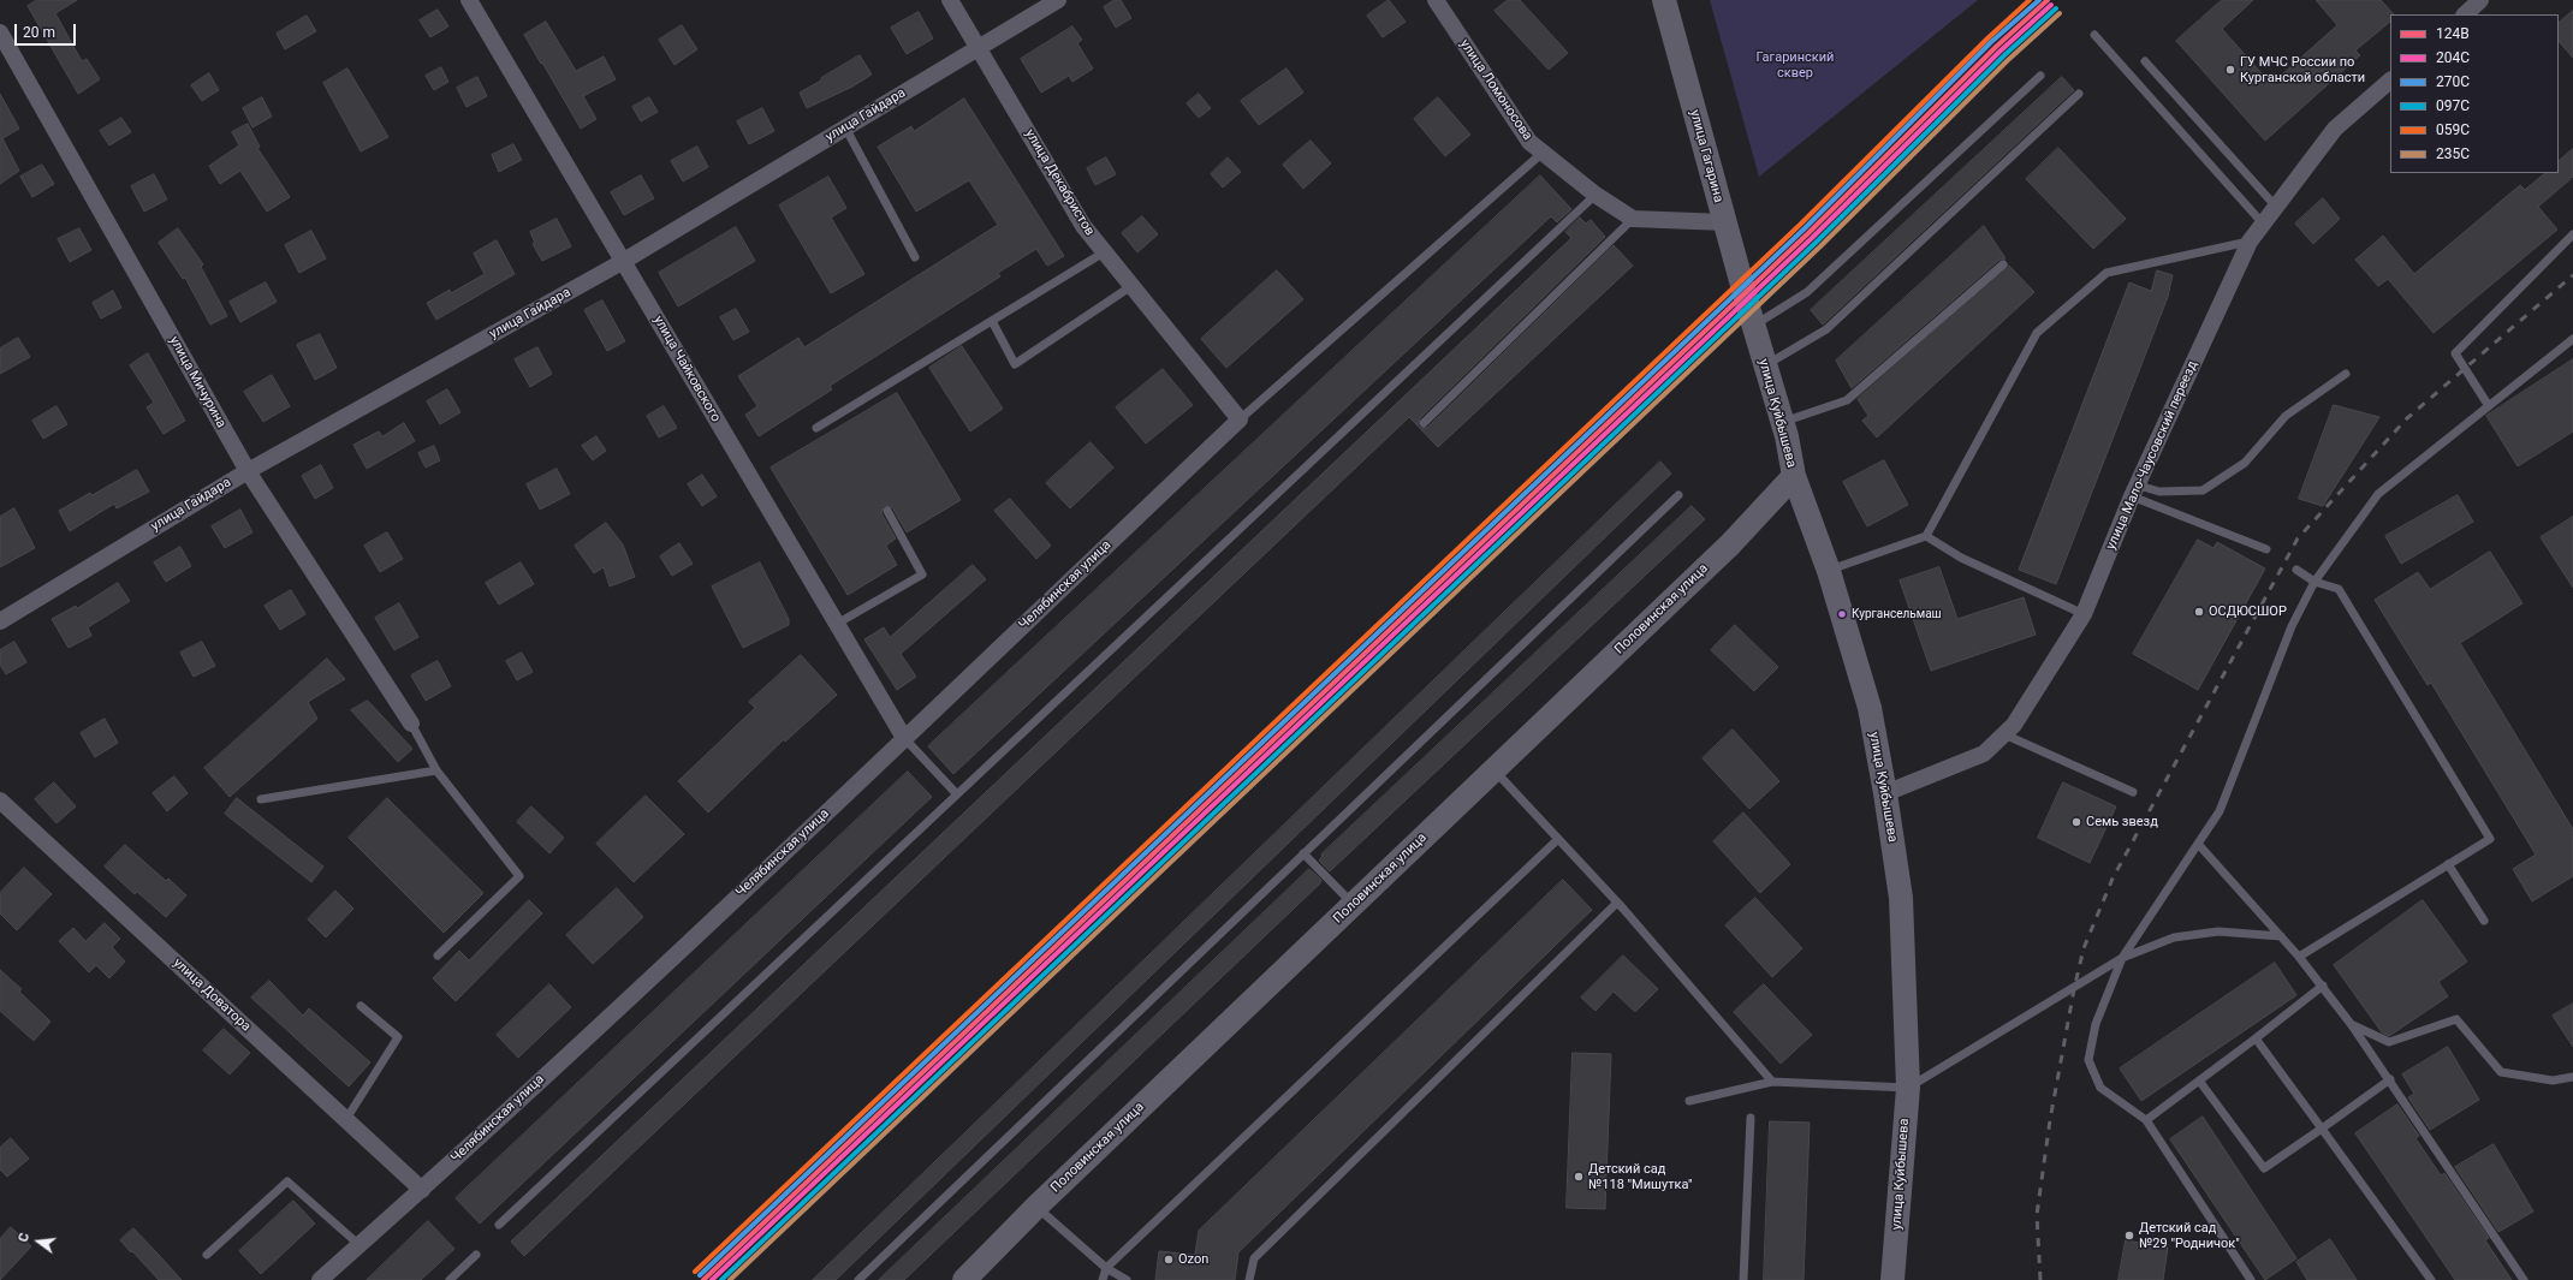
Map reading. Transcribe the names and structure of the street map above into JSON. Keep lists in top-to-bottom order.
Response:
{
  "streets": {
    "main road": ["улица Гагарина", "улица Куйбышева", "Половинская улица"],
    "street": [
      "улица Ломоносова",
      "улица Гайдара",
      "улица Декабристов",
      "улица Чайковского",
      "улица Мичурина",
      "улица Мало-Чаусовский переезд",
      "Челябинская улица",
      "улица Доватора"
    ]
  },
  "crossings": [
    ["улица Гайдара", "улица Декабристов"],
    ["улица Гайдара", "улица Чайковского"],
    ["улица Гайдара", "улица Мичурина"],
    ["улица Гагарина", "улица Куйбышева"],
    ["улица Декабристов", "Челябинская улица"],
    ["улица Чайковского", "Челябинская улица"],
    ["улица Куйбышева", "улица Мало-Чаусовский переезд"],
    ["улица Куйбышева", "Половинская улица"],
    ["Челябинская улица", "улица Доватора"]
  ],
  "parks": ["Гагаринский сквер"],
  "places": [
    "ГУ МЧС России по Курганской области",
    "ОСДЮСШОР",
    "Кургансельмаш",
    "Семь звезд",
    "Детский сад №118 \"Мишутка\"",
    "Детский сад №29 \"Родничок\"",
    "Ozon"
  ],
  "lines": [
    "transit line 124В",
    "transit line 270С",
    "transit line 059С",
    "transit line 204С",
    "transit line 097С",
    "transit line 235С"
  ],
  "legend": [
    "124В",
    "204С",
    "270С",
    "097С",
    "059С",
    "235С"
  ],
  "scale_bar": "20 m",
  "north": "left"
}
